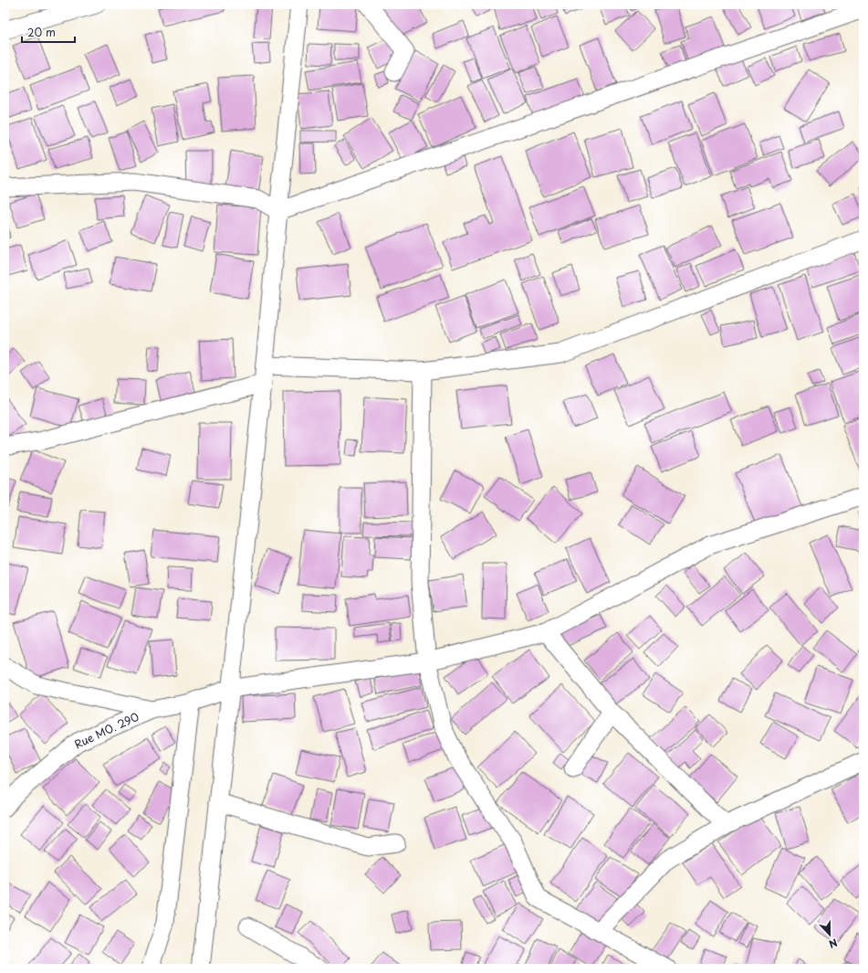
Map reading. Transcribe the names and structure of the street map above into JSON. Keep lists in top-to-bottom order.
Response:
{
  "streets": {
    "street": ["Rue MO. 290"]
  },
  "scale_bar": "20 m",
  "north": "bottom"
}
